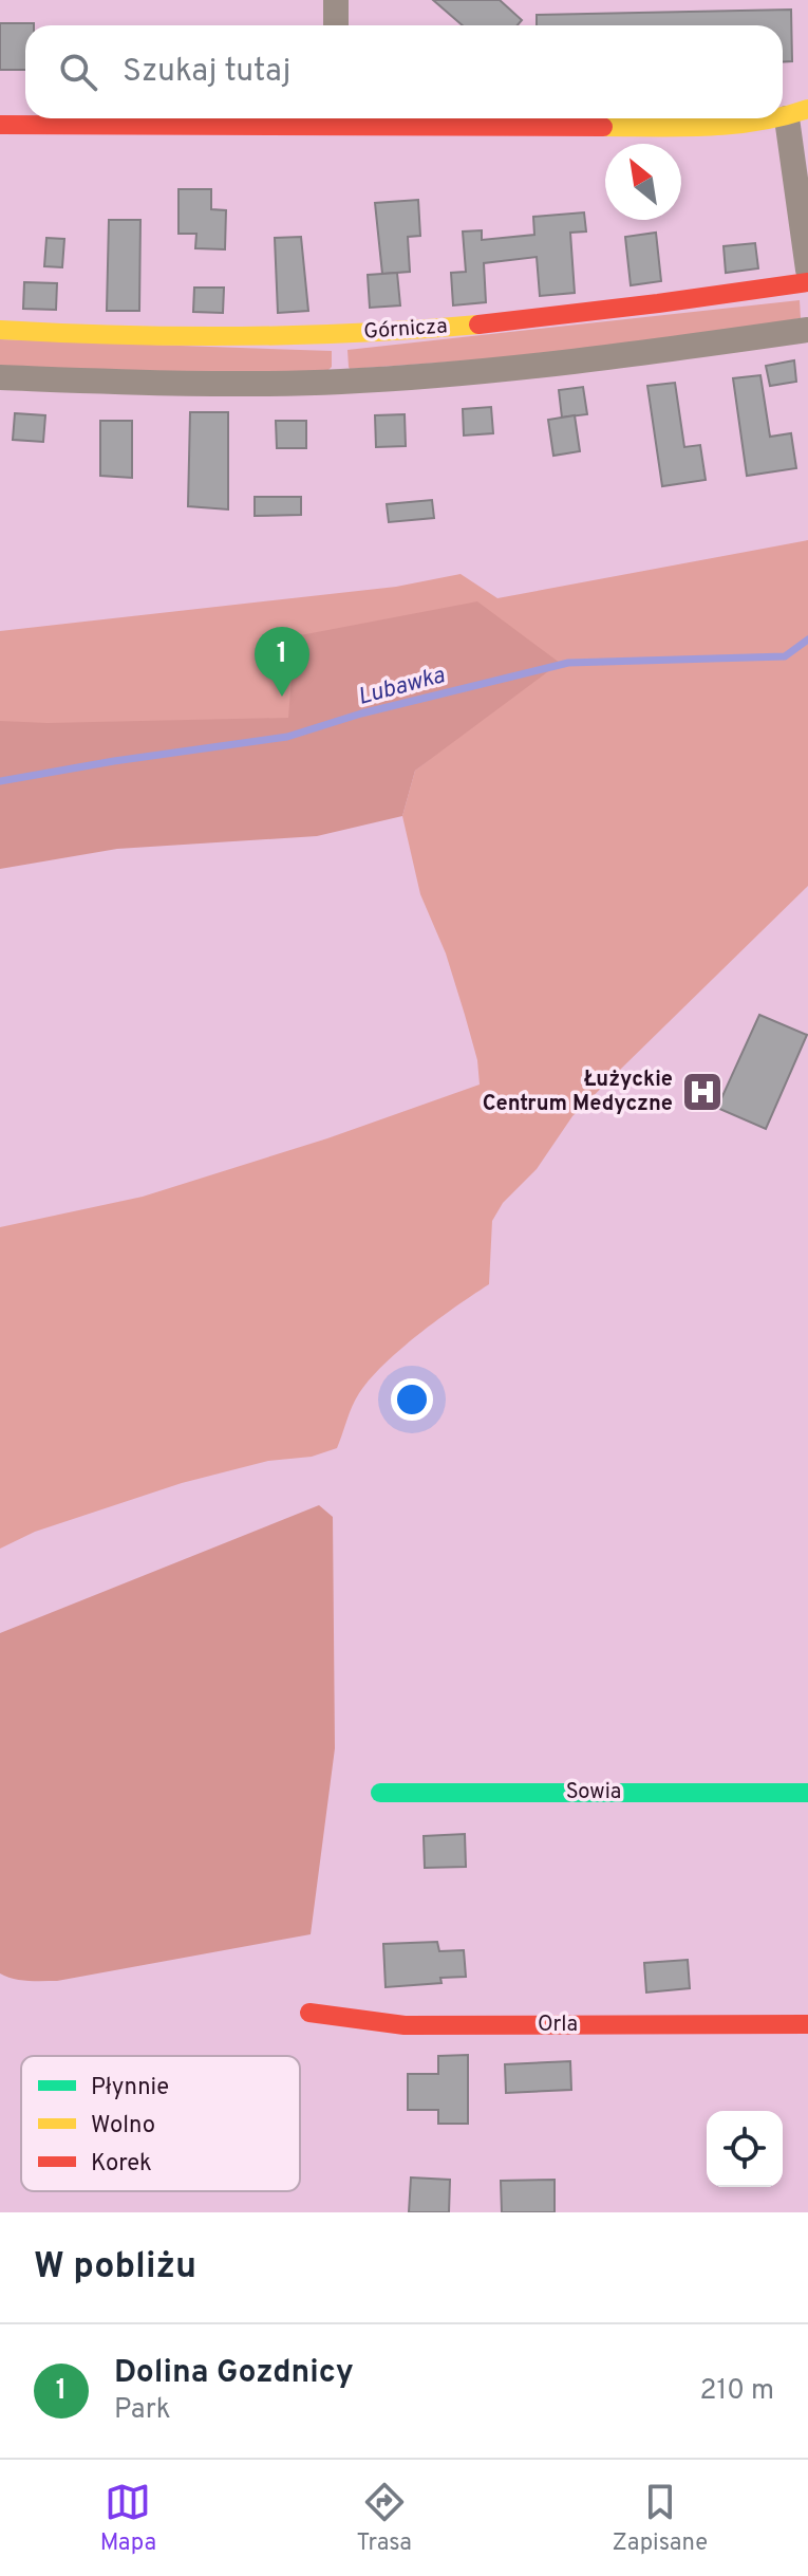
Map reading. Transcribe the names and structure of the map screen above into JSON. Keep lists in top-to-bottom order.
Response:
{
  "streets": {
    "street": ["Górnicza", "Sowia", "Orla"]
  },
  "water": ["Lubawka"],
  "places": {
    "hospital": ["Łużyckie Centrum Medyczne"]
  },
  "legend": ["Płynnie", "Wolno", "Korek"],
  "north": "top left",
  "page": {
    "search": "Szukaj tutaj",
    "pins": "1",
    "heading": "W pobliżu",
    "list": [
      {
        "mark": "1",
        "name": "Dolina Gozdnicy",
        "note": "Park",
        "value": "210 m"
      }
    ],
    "nav": ["Mapa", "Trasa", "Zapisane"]
  }
}
